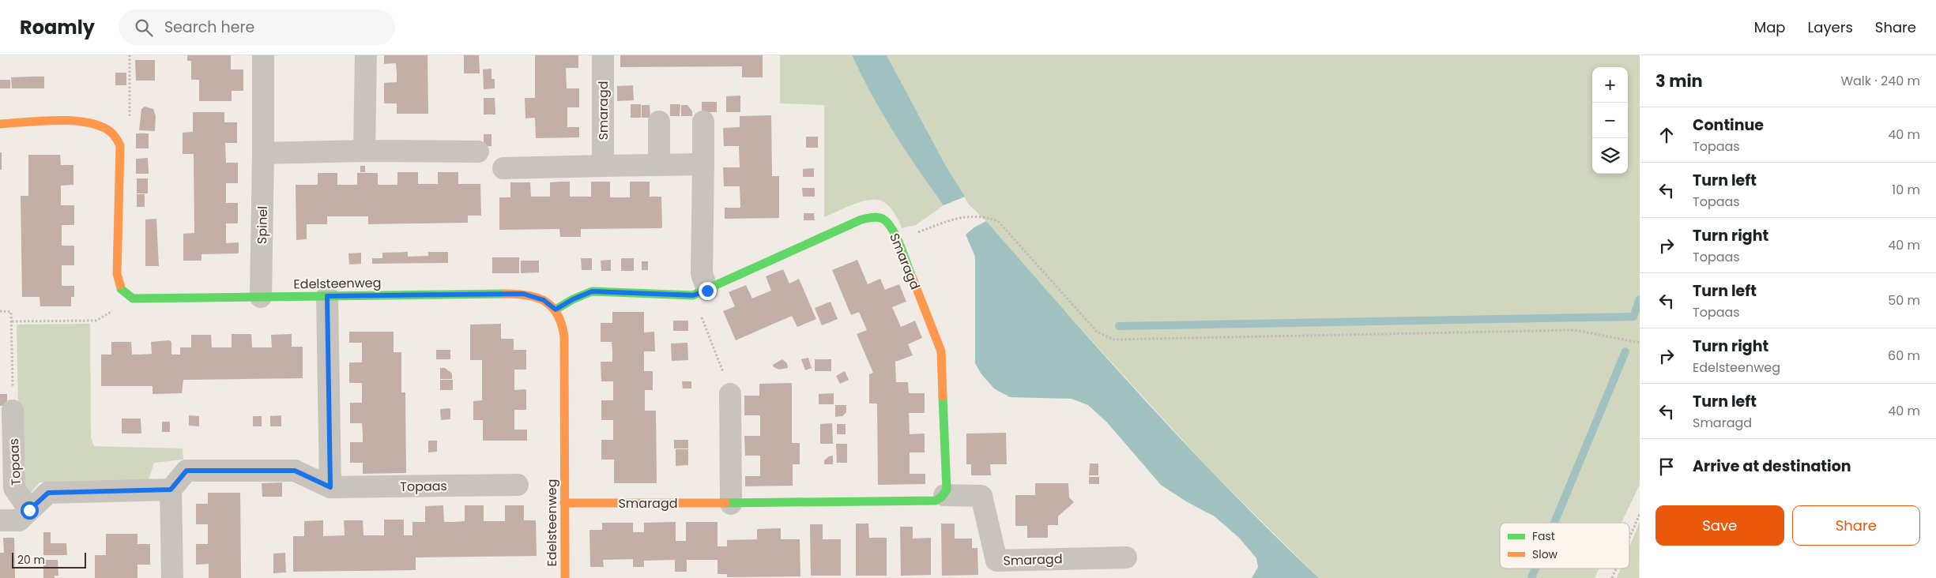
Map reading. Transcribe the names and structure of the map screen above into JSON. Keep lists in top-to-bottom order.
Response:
{
  "streets": {
    "street": [
      "Smaragd",
      "Spinel",
      "Edelsteenweg",
      "Topaas"
    ]
  },
  "crossings": [
    ["Smaragd", "Edelsteenweg"],
    ["Spinel", "Edelsteenweg"]
  ],
  "legend": ["Fast", "Slow"],
  "scale_bar": "20 m",
  "page": {
    "header": "Roamly",
    "search": "Search here",
    "nav": ["Map", "Layers", "Share"],
    "heading": ["3 min", "Walk · 240 m"],
    "map_buttons": ["+", "−"],
    "list": [
      ["Continue", "Topaas", "40 m"],
      ["Turn left", "Topaas", "10 m"],
      ["Turn right", "Topaas", "40 m"],
      ["Turn left", "Topaas", "50 m"],
      ["Turn right", "Edelsteenweg", "60 m"],
      ["Turn left", "Smaragd", "40 m"],
      "Arrive at destination"
    ],
    "buttons": ["Save", "Share"],
    "scale": "20 m"
  }
}
